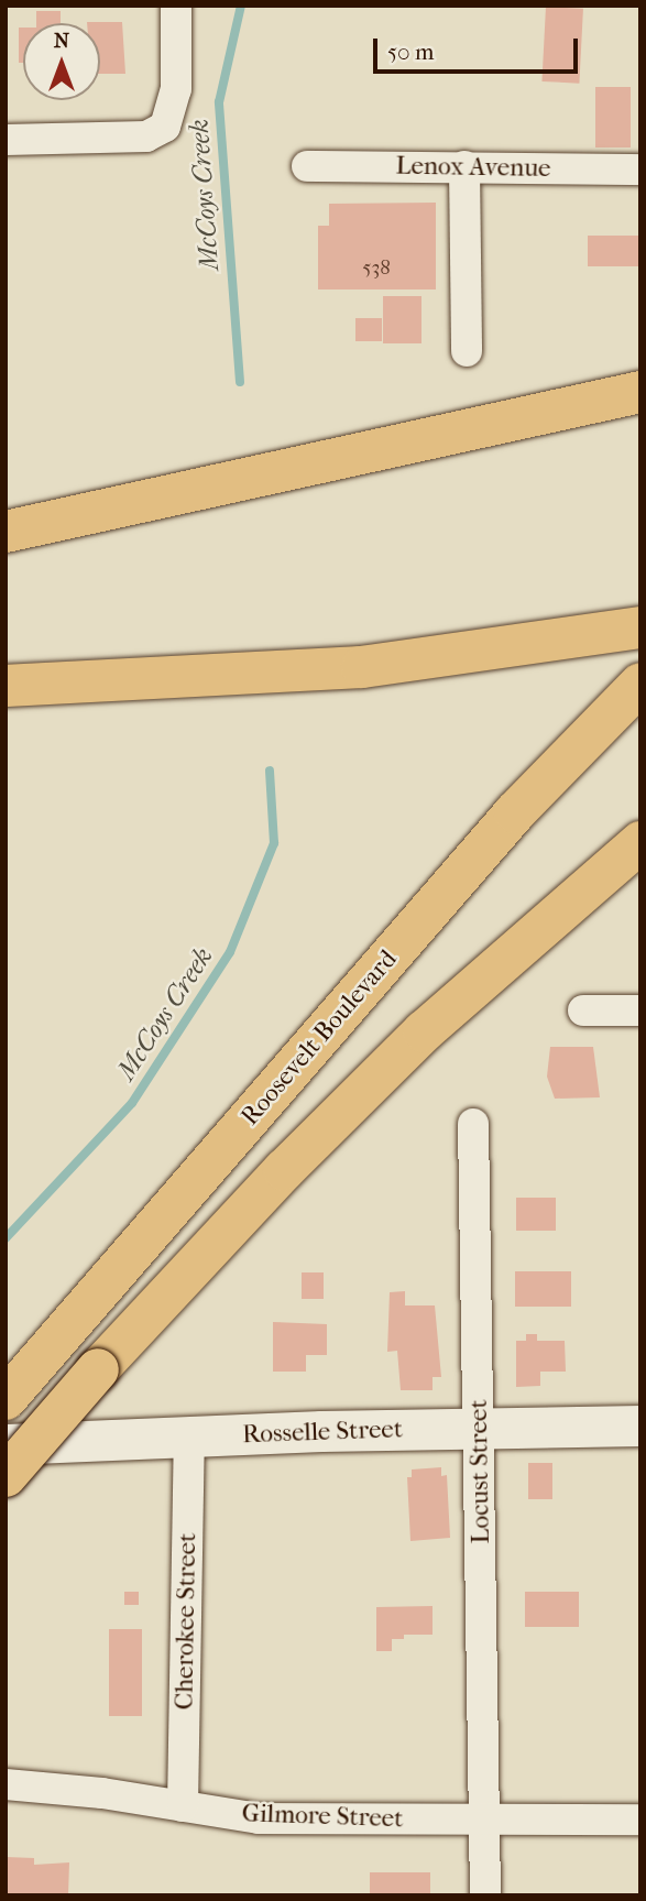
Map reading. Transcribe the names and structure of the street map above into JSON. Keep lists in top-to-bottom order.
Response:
{
  "streets": {
    "highway": ["Roosevelt Boulevard"],
    "street": [
      "Lenox Avenue",
      "Rosselle Street",
      "Locust Street",
      "Cherokee Street",
      "Gilmore Street"
    ]
  },
  "crossings": [
    ["Rosselle Street", "Locust Street"],
    ["Rosselle Street", "Cherokee Street"],
    ["Locust Street", "Gilmore Street"],
    ["Cherokee Street", "Gilmore Street"]
  ],
  "water": ["McCoys Creek"],
  "house_numbers": ["538"],
  "scale_bar": "50 m",
  "north": "top"
}
